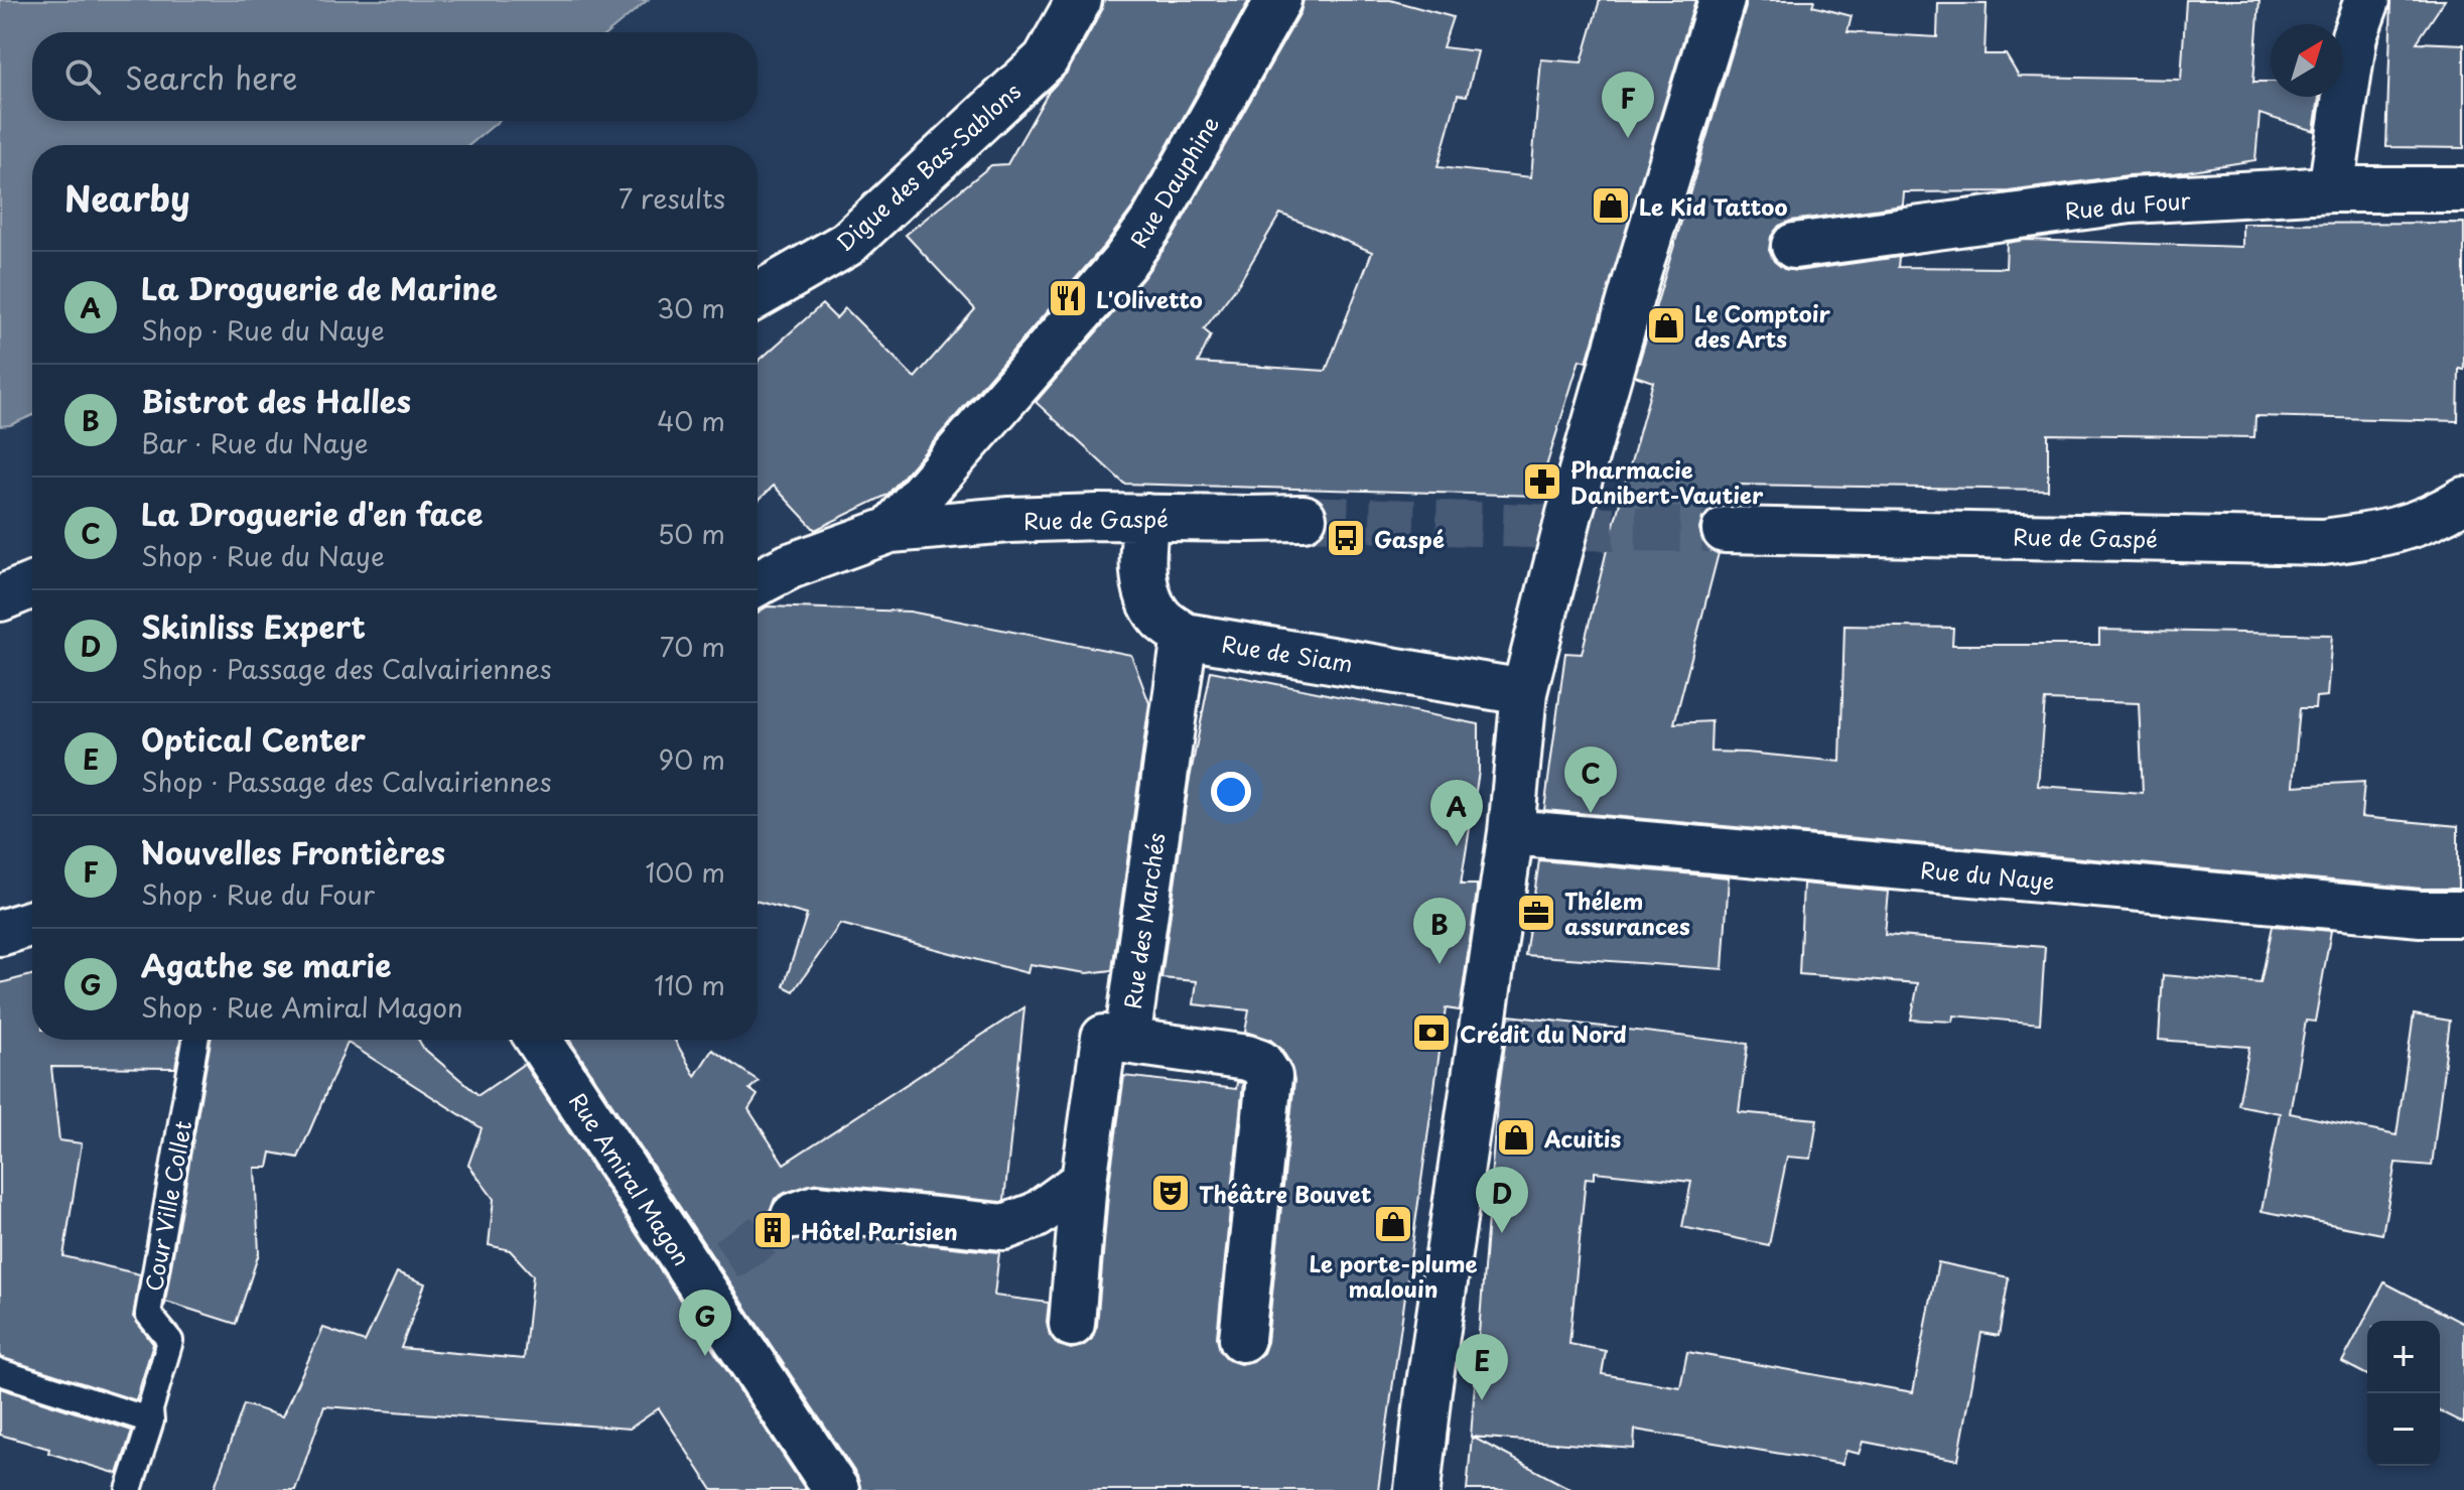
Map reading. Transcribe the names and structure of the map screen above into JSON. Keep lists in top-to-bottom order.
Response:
{
  "streets": {
    "street": [
      "Digue des Bas-Sablons",
      "Rue Dauphine",
      "Rue du Four",
      "Rue de Gaspé",
      "Rue de Siam",
      "Rue du Naye",
      "Rue des Marchés",
      "Rue Amiral Magon"
    ],
    "lane": ["Cour Ville Collet"]
  },
  "crossings": [
    ["Rue Dauphine", "Rue de Gaspé"],
    ["Rue de Siam", "Rue des Marchés"]
  ],
  "places": {
    "shop": [
      "Le Kid Tattoo",
      "Le Comptoir des Arts",
      "Acuitis",
      "Le porte-plume malouin"
    ],
    "restaurant": ["L'Olivetto"],
    "pharmacy": ["Pharmacie Danibert-Vautier"],
    "bus stop": ["Gaspé"],
    "office": ["Thélem assurances"],
    "bank": ["Crédit du Nord"],
    "theatre": ["Théâtre Bouvet"],
    "building": ["Hôtel Parisien"]
  },
  "north": "top right",
  "page": {
    "search": "Search here",
    "pins": [
      "F",
      "C",
      "A",
      "B",
      "D",
      "G",
      "E"
    ],
    "heading": ["Nearby", "7 results"],
    "list": [
      {
        "mark": "A",
        "name": "La Droguerie de Marine",
        "note": "Shop · Rue du Naye",
        "value": "30 m"
      },
      {
        "mark": "B",
        "name": "Bistrot des Halles",
        "note": "Bar · Rue du Naye",
        "value": "40 m"
      },
      {
        "mark": "C",
        "name": "La Droguerie d'en face",
        "note": "Shop · Rue du Naye",
        "value": "50 m"
      },
      {
        "mark": "D",
        "name": "Skinliss Expert",
        "note": "Shop · Passage des Calvairiennes",
        "value": "70 m"
      },
      {
        "mark": "E",
        "name": "Optical Center",
        "note": "Shop · Passage des Calvairiennes",
        "value": "90 m"
      },
      {
        "mark": "F",
        "name": "Nouvelles Frontières",
        "note": "Shop · Rue du Four",
        "value": "100 m"
      },
      {
        "mark": "G",
        "name": "Agathe se marie",
        "note": "Shop · Rue Amiral Magon",
        "value": "110 m"
      }
    ],
    "map_buttons": ["+", "−"]
  }
}
